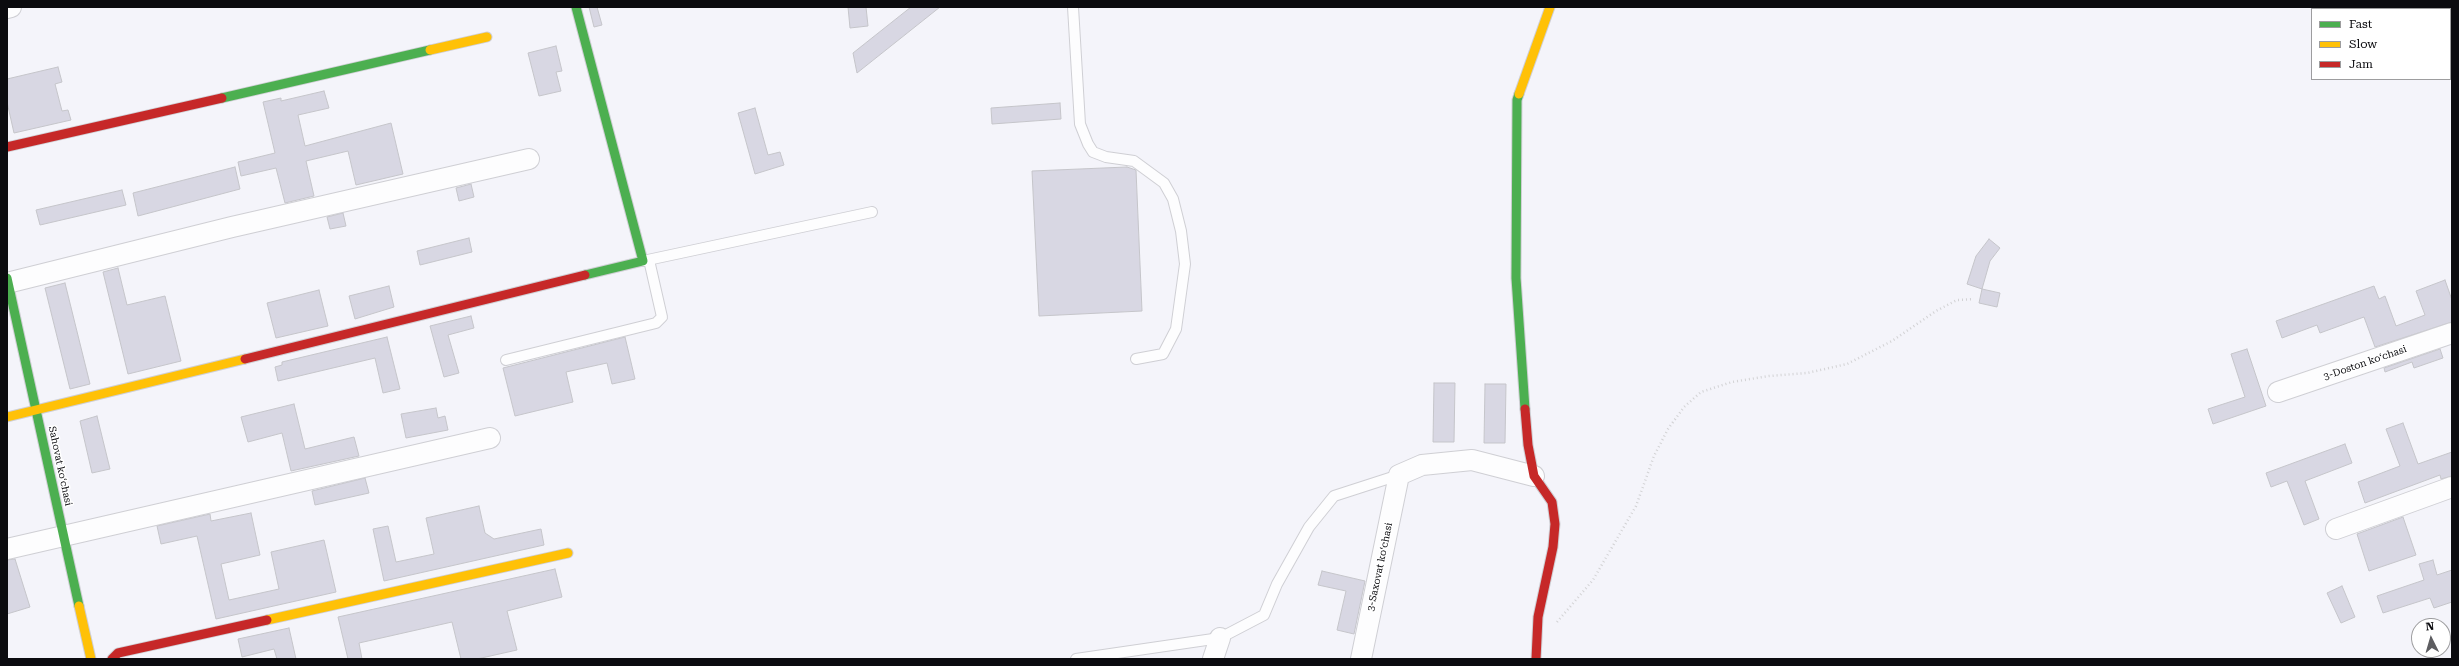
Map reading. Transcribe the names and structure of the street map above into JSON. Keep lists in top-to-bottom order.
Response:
{
  "streets": {
    "street": ["3-Doston koʻchasi", "Sahovat koʻchasi", "3-Saxovat koʻchasi"]
  },
  "legend": ["Fast", "Slow", "Jam"],
  "north": "top"
}
